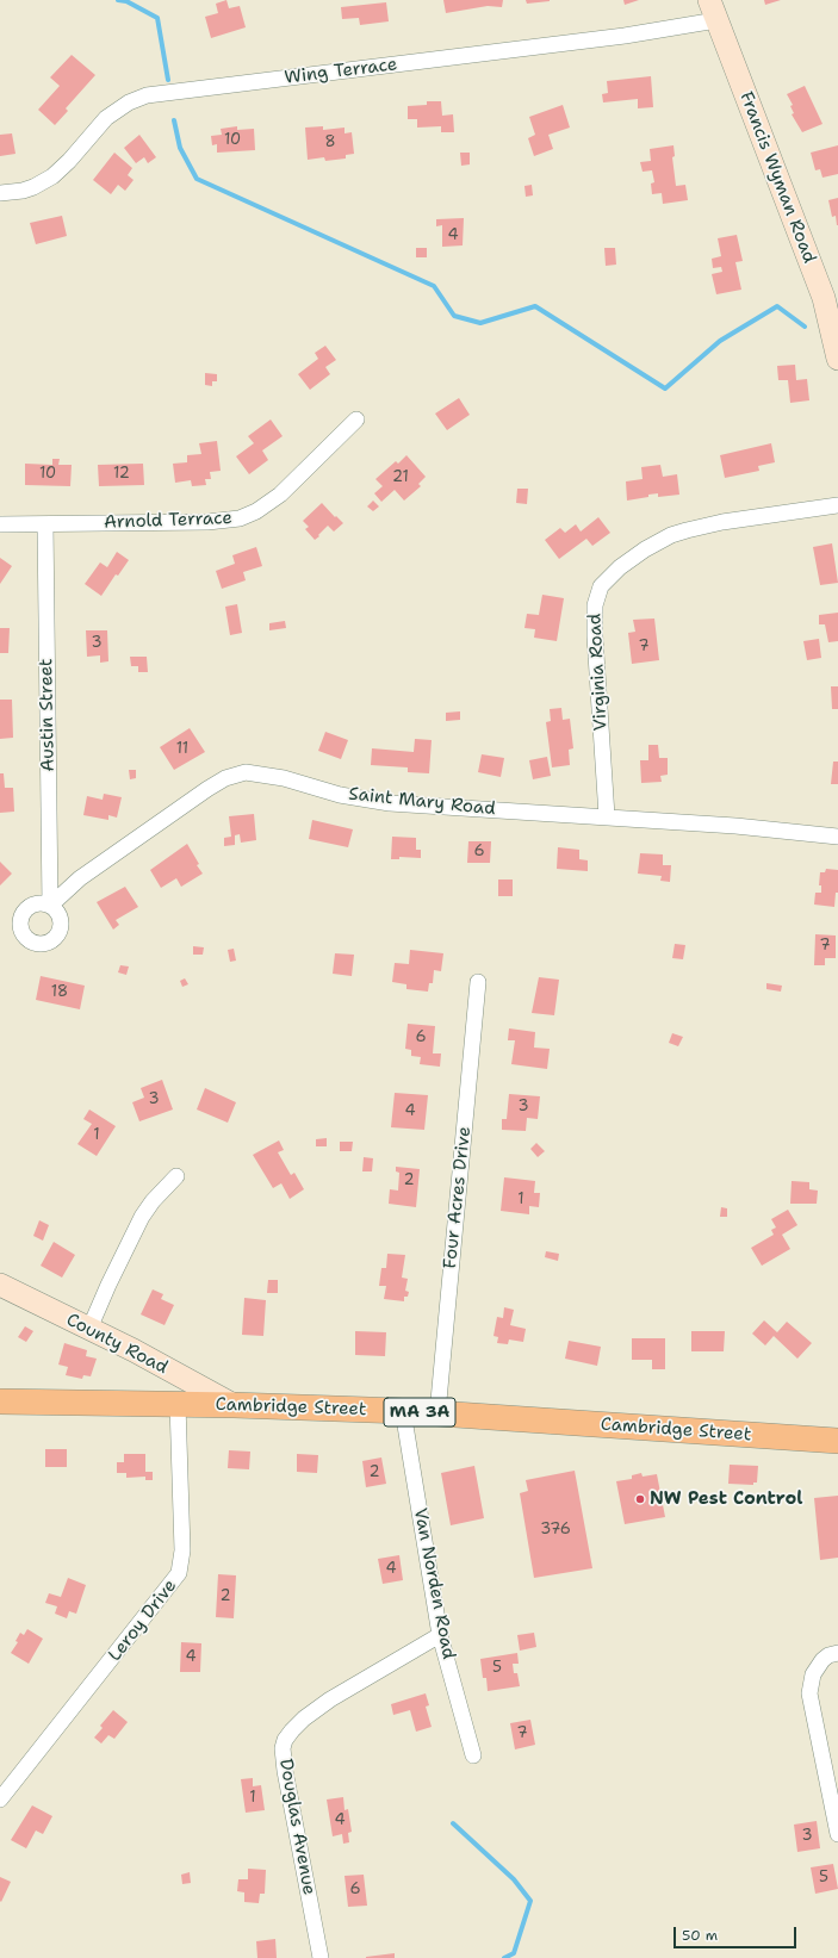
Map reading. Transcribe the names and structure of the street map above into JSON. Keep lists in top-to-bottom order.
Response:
{
  "streets": {
    "main road": [
      "Francis Wyman Road",
      "County Road",
      "Cambridge Street",
      "MA 3A"
    ],
    "street": [
      "Wing Terrace",
      "Arnold Terrace",
      "Virginia Road",
      "Austin Street",
      "Saint Mary Road",
      "Four Acres Drive",
      "Van Norden Road",
      "Leroy Drive",
      "Douglas Avenue"
    ]
  },
  "crossings": [
    ["Wing Terrace", "Francis Wyman Road"],
    ["Arnold Terrace", "Austin Street"],
    ["Virginia Road", "Saint Mary Road"],
    ["Austin Street", "Saint Mary Road"],
    ["Four Acres Drive", "Cambridge Street"],
    ["County Road", "Cambridge Street"],
    ["Cambridge Street", "Van Norden Road"],
    ["Cambridge Street", "Leroy Drive"],
    ["Van Norden Road", "Douglas Avenue"]
  ],
  "places": ["NW Pest Control"],
  "house_numbers": [
    "10",
    "8",
    "4",
    "10",
    "12",
    "21",
    "3",
    "7",
    "11",
    "6",
    "7",
    "18",
    "6",
    "3",
    "3",
    "4",
    "1",
    "2",
    "1",
    "2",
    "376",
    "4",
    "2",
    "4",
    "5",
    "7",
    "1",
    "4",
    "3",
    "5",
    "6"
  ],
  "scale_bar": "50 m"
}
